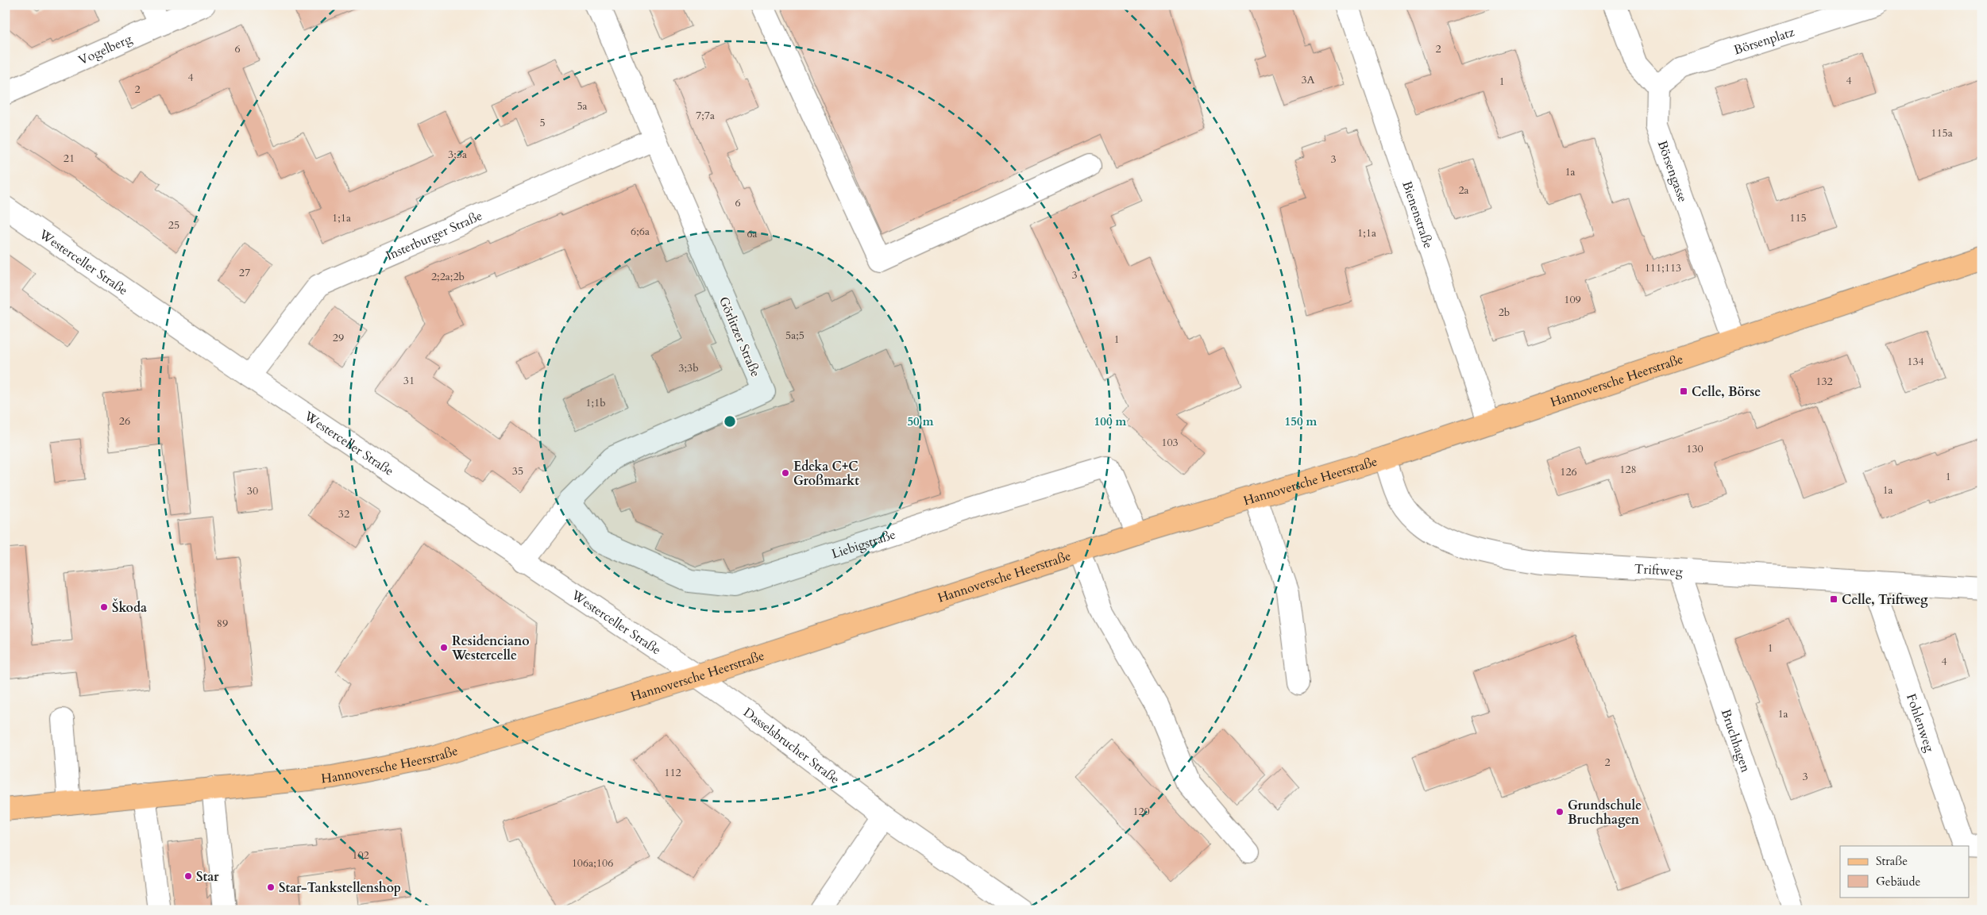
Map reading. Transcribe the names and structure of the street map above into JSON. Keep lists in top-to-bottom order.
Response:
{
  "streets": {
    "main road": ["Hannoversche Heerstraße"],
    "street": [
      "Börsenplatz",
      "Vogelberg",
      "Börsengasse",
      "Bienenstraße",
      "Insterburger Straße",
      "Westerceller Straße",
      "Görlitzer Straße",
      "Liebigstraße",
      "Triftweg",
      "Fohlenweg",
      "Bruchhagen",
      "Dasselsbrucher Straße"
    ]
  },
  "crossings": [
    ["Börsenplatz", "Börsengasse"],
    ["Börsengasse", "Hannoversche Heerstraße"],
    ["Bienenstraße", "Hannoversche Heerstraße"],
    ["Insterburger Straße", "Westerceller Straße"],
    ["Insterburger Straße", "Görlitzer Straße"],
    ["Westerceller Straße", "Görlitzer Straße"],
    ["Westerceller Straße", "Hannoversche Heerstraße"],
    ["Westerceller Straße", "Dasselsbrucher Straße"],
    ["Görlitzer Straße", "Liebigstraße"],
    ["Hannoversche Heerstraße", "Liebigstraße"],
    ["Hannoversche Heerstraße", "Triftweg"],
    ["Hannoversche Heerstraße", "Dasselsbrucher Straße"],
    ["Triftweg", "Fohlenweg"],
    ["Triftweg", "Bruchhagen"]
  ],
  "places": {
    "transit": ["Celle, Börse", "Celle, Triftweg"],
    "other": [
      "Edeka C+C Großmarkt",
      "Škoda",
      "Residenciano Westercelle",
      "Grundschule Bruchhagen",
      "Star",
      "Star-Tankstellenshop"
    ]
  },
  "house_numbers": [
    "6",
    "2",
    "4",
    "3A",
    "4",
    "1",
    "2",
    "5a",
    "7;7a",
    "5",
    "115a",
    "3;3a",
    "21",
    "3",
    "1a",
    "2a",
    "6",
    "1;1a",
    "115",
    "25",
    "6;6a",
    "1;1a",
    "6a",
    "111;113",
    "27",
    "3",
    "2;2a;2b",
    "109",
    "2b",
    "5a;5",
    "29",
    "1",
    "134",
    "3;3b",
    "31",
    "132",
    "1;1b",
    "26",
    "103",
    "130",
    "128",
    "35",
    "126",
    "1",
    "1a",
    "30",
    "32",
    "89",
    "1",
    "4",
    "1a",
    "2",
    "112",
    "3",
    "120",
    "102",
    "106a;106"
  ],
  "legend": ["Straße", "Gebäude"],
  "rings": ["50 m", "100 m", "150 m"]
}
